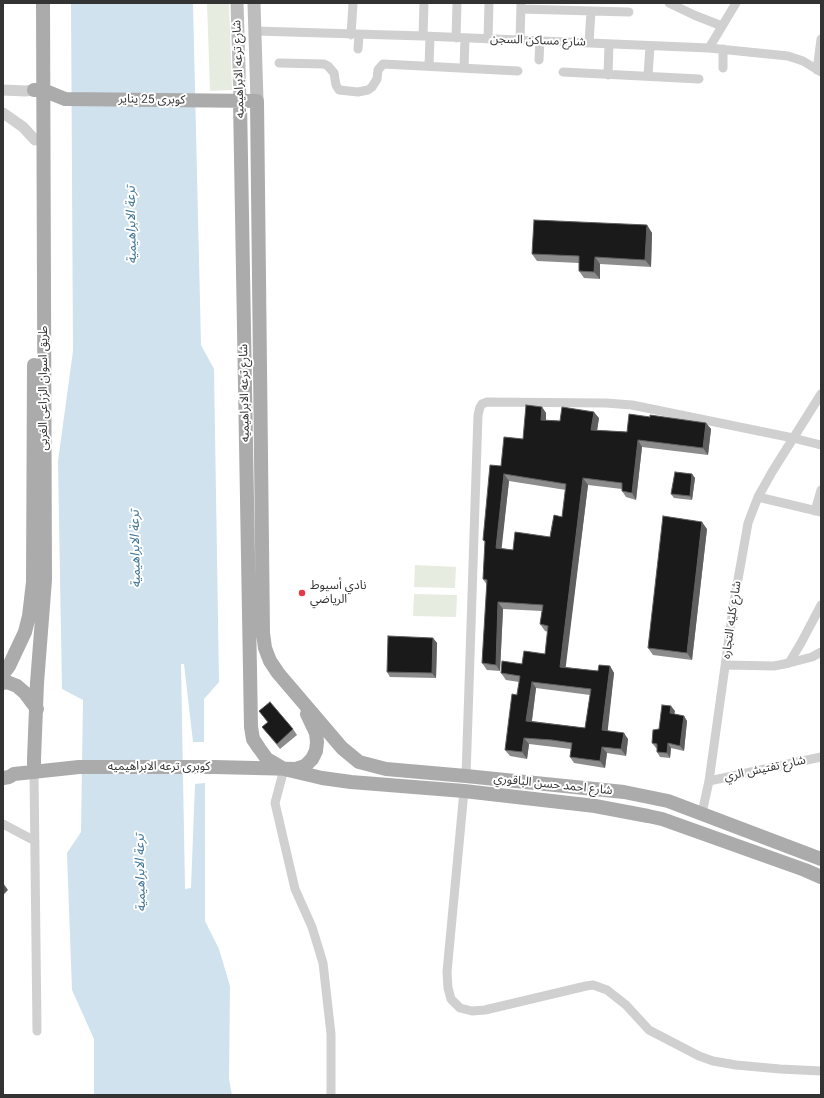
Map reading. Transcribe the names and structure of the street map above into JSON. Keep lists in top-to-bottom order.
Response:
{
  "streets": {
    "main road": [
      "شارع ترعه الابراهيميه",
      "كوبرى 25 يناير",
      "طريق اسوان الزراعى الغربى",
      "كوبرى ترعه الابراهيميه",
      "شارع احمد حسن الباقوري"
    ],
    "street": ["شارع مساكن السجن", "شارع كليه التجاره", "شارع تفتيش الري"]
  },
  "crossings": [
    ["شارع مساكن السجن", "شارع ترعه الابراهيميه"],
    ["شارع ترعه الابراهيميه", "كوبرى 25 يناير"],
    ["شارع ترعه الابراهيميه", "كوبرى ترعه الابراهيميه"],
    ["شارع ترعه الابراهيميه", "شارع احمد حسن الباقوري"],
    ["كوبرى 25 يناير", "طريق اسوان الزراعى الغربى"],
    ["طريق اسوان الزراعى الغربى", "كوبرى ترعه الابراهيميه"],
    ["شارع كليه التجاره", "شارع تفتيش الري"],
    ["شارع كليه التجاره", "شارع احمد حسن الباقوري"],
    ["كوبرى ترعه الابراهيميه", "شارع احمد حسن الباقوري"]
  ],
  "water": ["ترعة الابراهيمية"],
  "places": ["نادي أسيوط الرياضي"]
}
